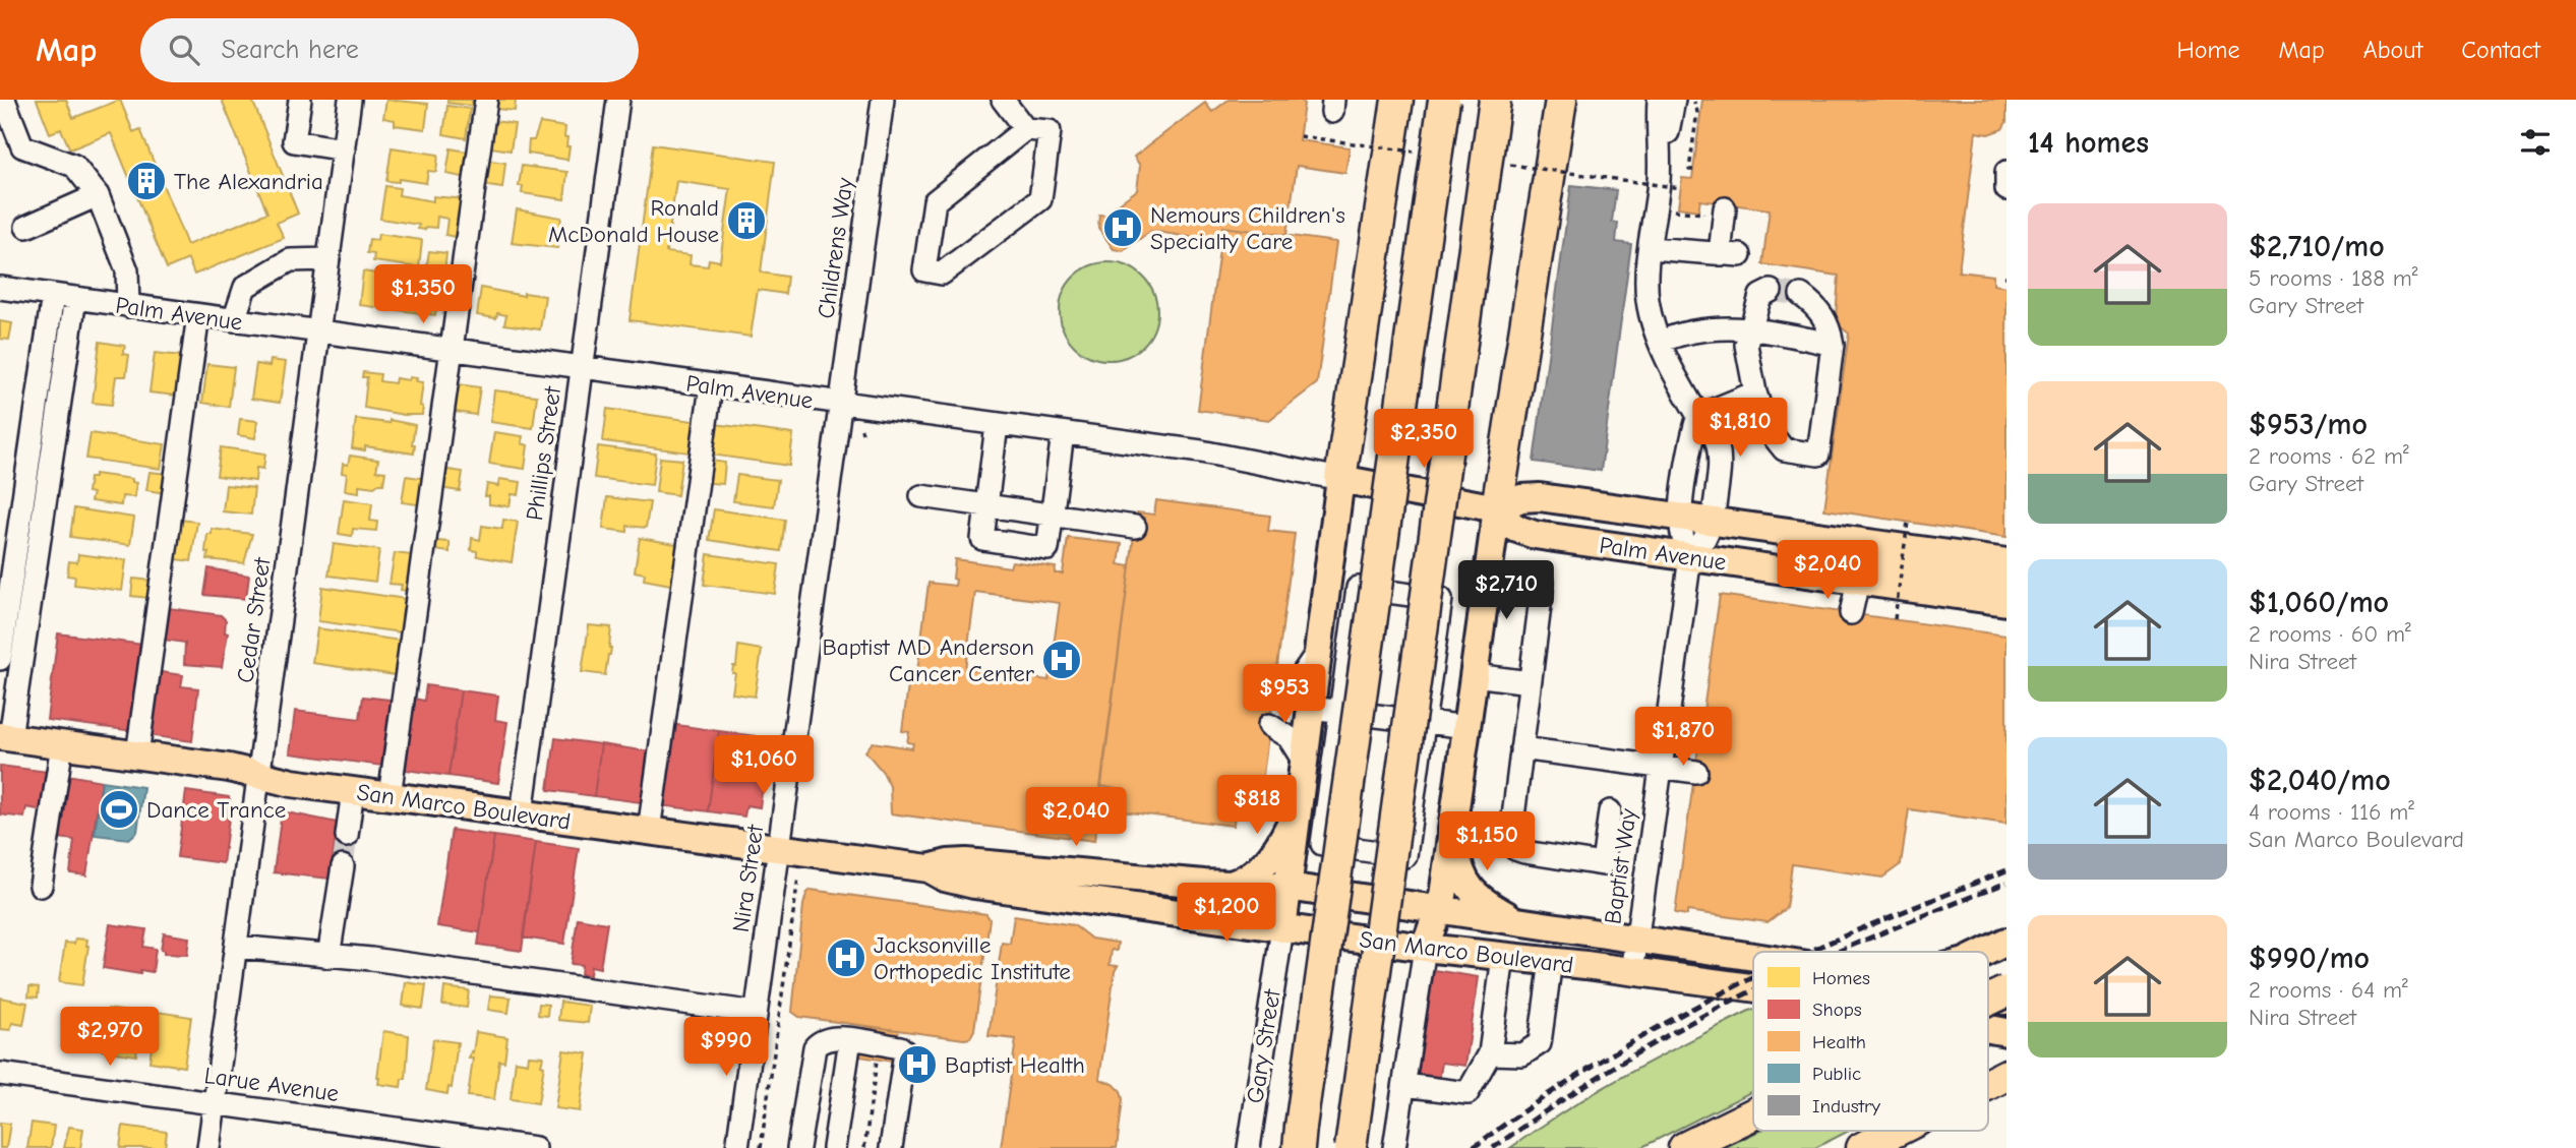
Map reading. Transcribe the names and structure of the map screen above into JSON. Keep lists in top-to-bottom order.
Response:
{
  "streets": {
    "main road": ["Palm Avenue", "San Marco Boulevard", "Gary Street"],
    "street": [
      "Childrens Way",
      "Phillips Street",
      "Cedar Street",
      "Baptist Way",
      "Nira Street",
      "Larue Avenue"
    ]
  },
  "crossings": [
    ["Childrens Way", "Palm Avenue"],
    ["Childrens Way", "Nira Street"],
    ["Palm Avenue", "Phillips Street"],
    ["Palm Avenue", "Cedar Street"],
    ["Palm Avenue", "Baptist Way"],
    ["Palm Avenue", "Nira Street"],
    ["Palm Avenue", "Gary Street"],
    ["Phillips Street", "San Marco Boulevard"],
    ["Cedar Street", "San Marco Boulevard"],
    ["Cedar Street", "Larue Avenue"],
    ["San Marco Boulevard", "Baptist Way"],
    ["San Marco Boulevard", "Nira Street"],
    ["San Marco Boulevard", "Gary Street"]
  ],
  "places": {
    "building": ["The Alexandria", "Ronald McDonald House"],
    "hospital": [
      "Nemours Children's Specialty Care",
      "Baptist MD Anderson Cancer Center",
      "Jacksonville Orthopedic Institute",
      "Baptist Health"
    ],
    "sports": ["Dance Trance"]
  },
  "legend": [
    "Homes",
    "Shops",
    "Health",
    "Public",
    "Industry"
  ],
  "page": {
    "header": "Map",
    "search": "Search here",
    "nav": [
      "Home",
      "Map",
      "About",
      "Contact"
    ],
    "heading": "14 homes",
    "list": [
      {
        "name": "$2,710/mo",
        "note": "5 rooms · 188 m² · Gary Street"
      },
      {
        "name": "$953/mo",
        "note": "2 rooms · 62 m² · Gary Street"
      },
      {
        "name": "$1,060/mo",
        "note": "2 rooms · 60 m² · Nira Street"
      },
      {
        "name": "$2,040/mo",
        "note": "4 rooms · 116 m² · San Marco Boulevard"
      },
      {
        "name": "$990/mo",
        "note": "2 rooms · 64 m² · Nira Street"
      }
    ],
    "price": [
      "$1,350",
      "$1,810",
      "$2,350",
      "$2,040",
      "$2,710",
      "$953",
      "$1,870",
      "$1,060",
      "$818",
      "$2,040",
      "$1,150",
      "$1,200",
      "$2,970",
      "$990"
    ]
  }
}
